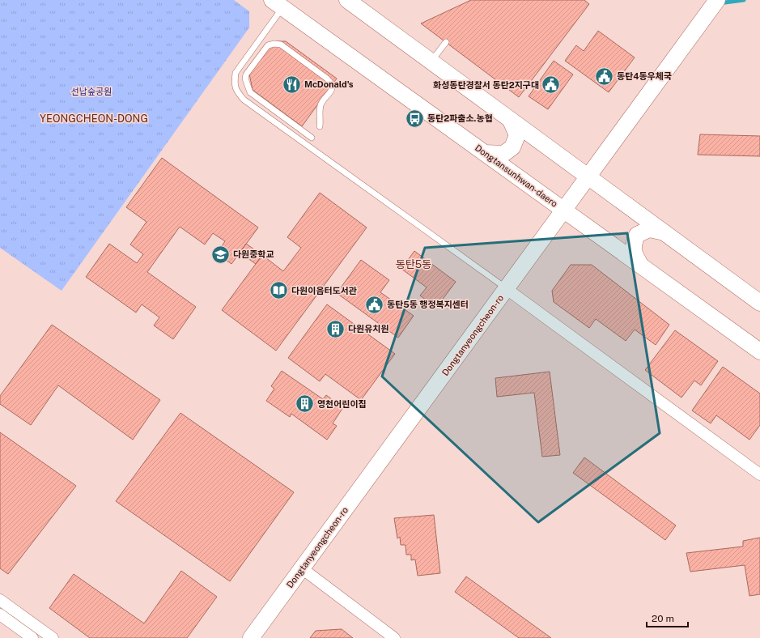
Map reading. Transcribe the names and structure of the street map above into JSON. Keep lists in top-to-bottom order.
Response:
{
  "streets": {
    "street": ["Dongtansunhwan-daero", "Dongtanyeongcheon-ro"]
  },
  "crossings": [
    ["Dongtansunhwan-daero", "Dongtanyeongcheon-ro"]
  ],
  "districts": ["YEONGCHEON-DONG", "동탄5동"],
  "parks": ["선납숲공원"],
  "places": {
    "public building": ["동탄4동우체국", "화성동탄경찰서 동탄2지구대", "동탄5동 행정복지센터"],
    "restaurant": ["McDonald's"],
    "bus stop": ["동탄2파출소.농협"],
    "school or university": ["다원중학교"],
    "library": ["다원이음터도서관"],
    "building": ["다원유치원", "영천어린이집"]
  },
  "scale_bar": "20 m"
}
